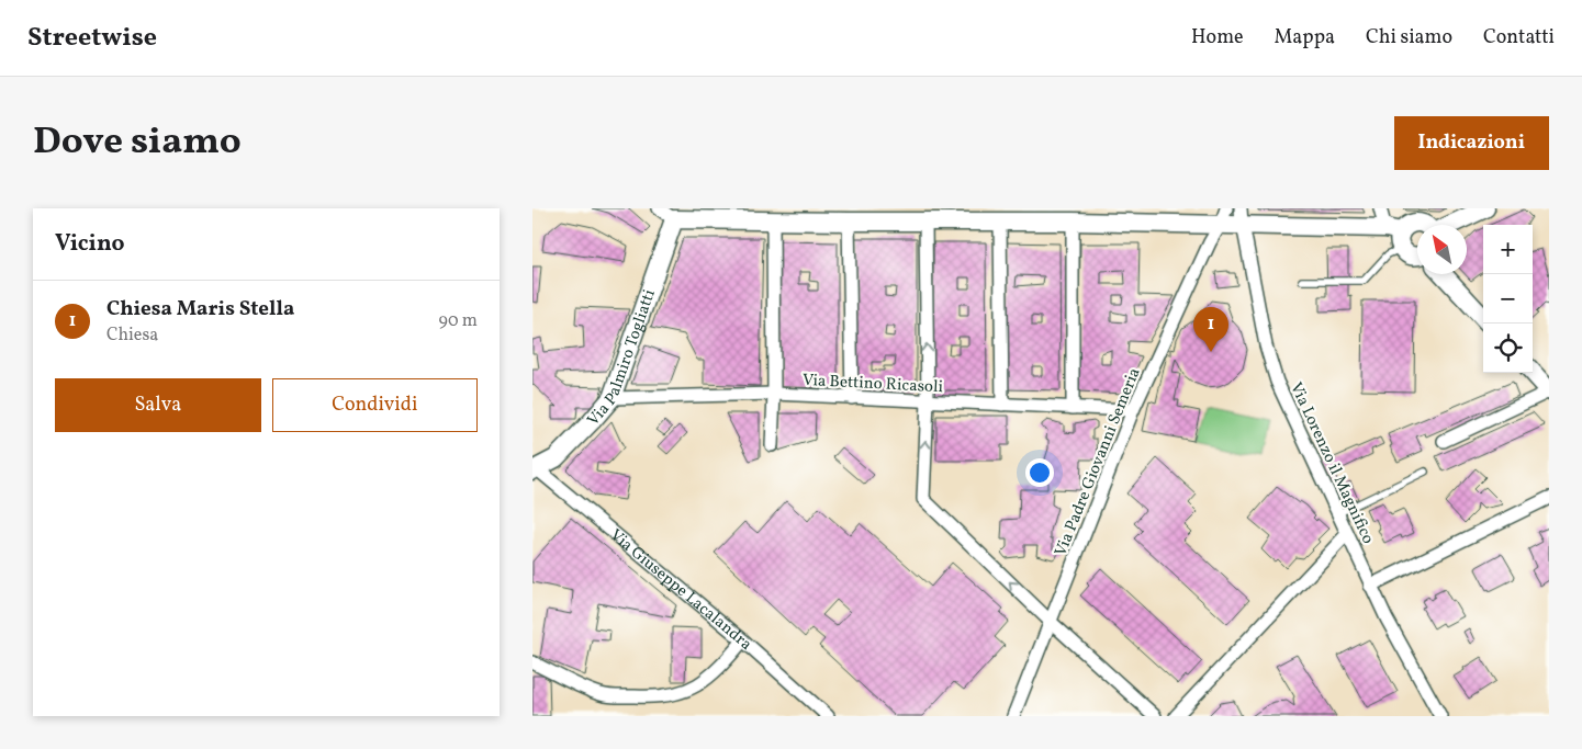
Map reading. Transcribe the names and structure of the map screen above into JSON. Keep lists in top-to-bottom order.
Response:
{
  "streets": {
    "street": [
      "Via Palmiro Togliatti",
      "Via Bettino Ricasoli",
      "Via Padre Giovanni Semeria",
      "Via Lorenzo il Magnifico",
      "Via Giuseppe Lacalandra"
    ]
  },
  "crossings": [
    ["Via Palmiro Togliatti", "Via Bettino Ricasoli"],
    ["Via Palmiro Togliatti", "Via Giuseppe Lacalandra"],
    ["Via Bettino Ricasoli", "Via Padre Giovanni Semeria"]
  ],
  "north": "top left",
  "page": {
    "header": "Streetwise",
    "nav": [
      "Home",
      "Mappa",
      "Chi siamo",
      "Contatti"
    ],
    "title": "Dove siamo",
    "buttons": [
      "Indicazioni",
      ["Salva", "Condividi"]
    ],
    "heading": "Vicino",
    "map_buttons": ["+", "−"],
    "list": [
      {
        "mark": "1",
        "name": "Chiesa Maris Stella",
        "note": "Chiesa",
        "value": "90 m"
      }
    ],
    "pins": "1"
  }
}
